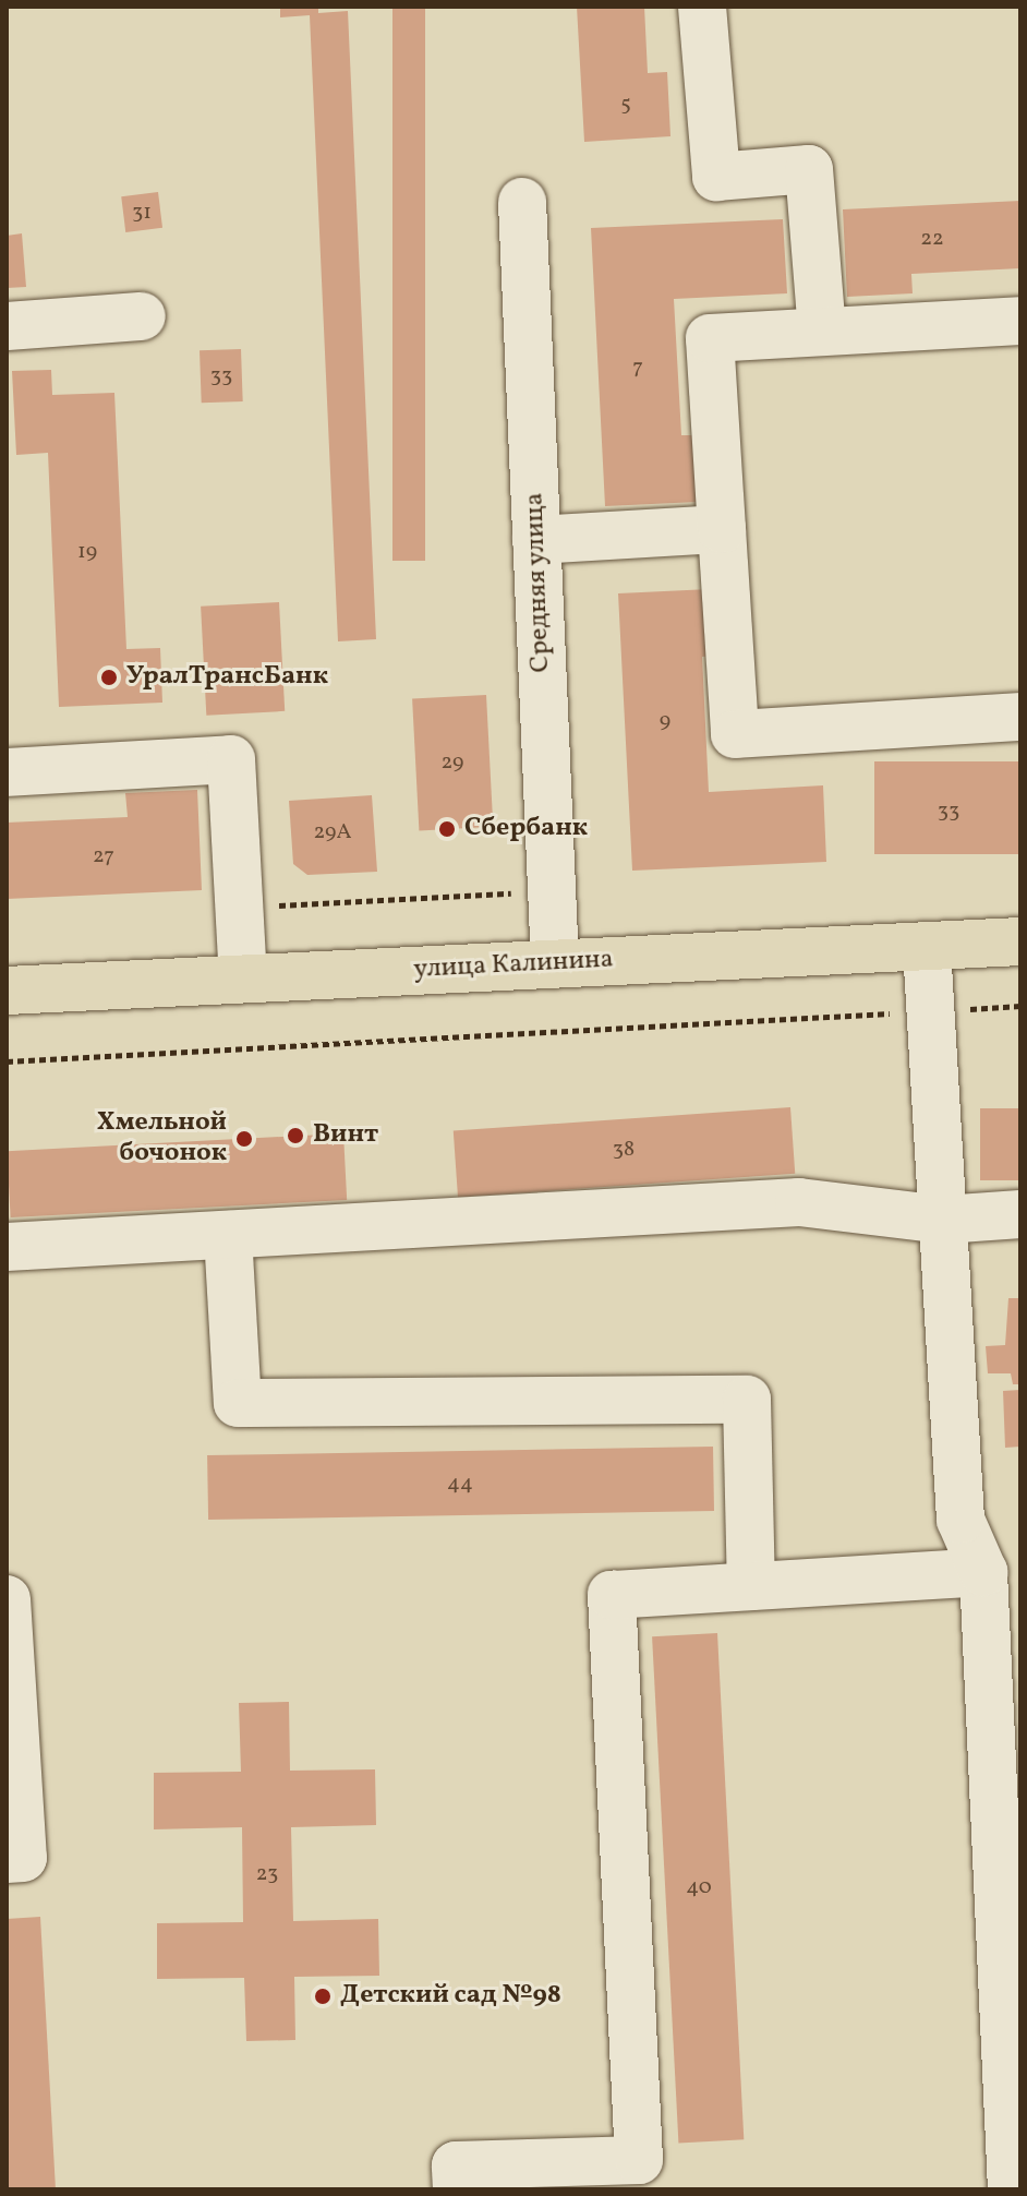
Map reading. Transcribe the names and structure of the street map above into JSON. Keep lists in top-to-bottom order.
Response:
{
  "streets": {
    "main road": ["улица Калинина"],
    "street": ["Средняя улица"]
  },
  "crossings": [
    ["Средняя улица", "улица Калинина"]
  ],
  "places": [
    "УралТрансБанк",
    "Сбербанк",
    "Винт",
    "Хмельной бочонок",
    "Детский сад №98"
  ],
  "house_numbers": [
    "5",
    "31",
    "22",
    "7",
    "33",
    "19",
    "9",
    "29",
    "33",
    "29А",
    "27",
    "38",
    "44",
    "23",
    "40"
  ]
}
